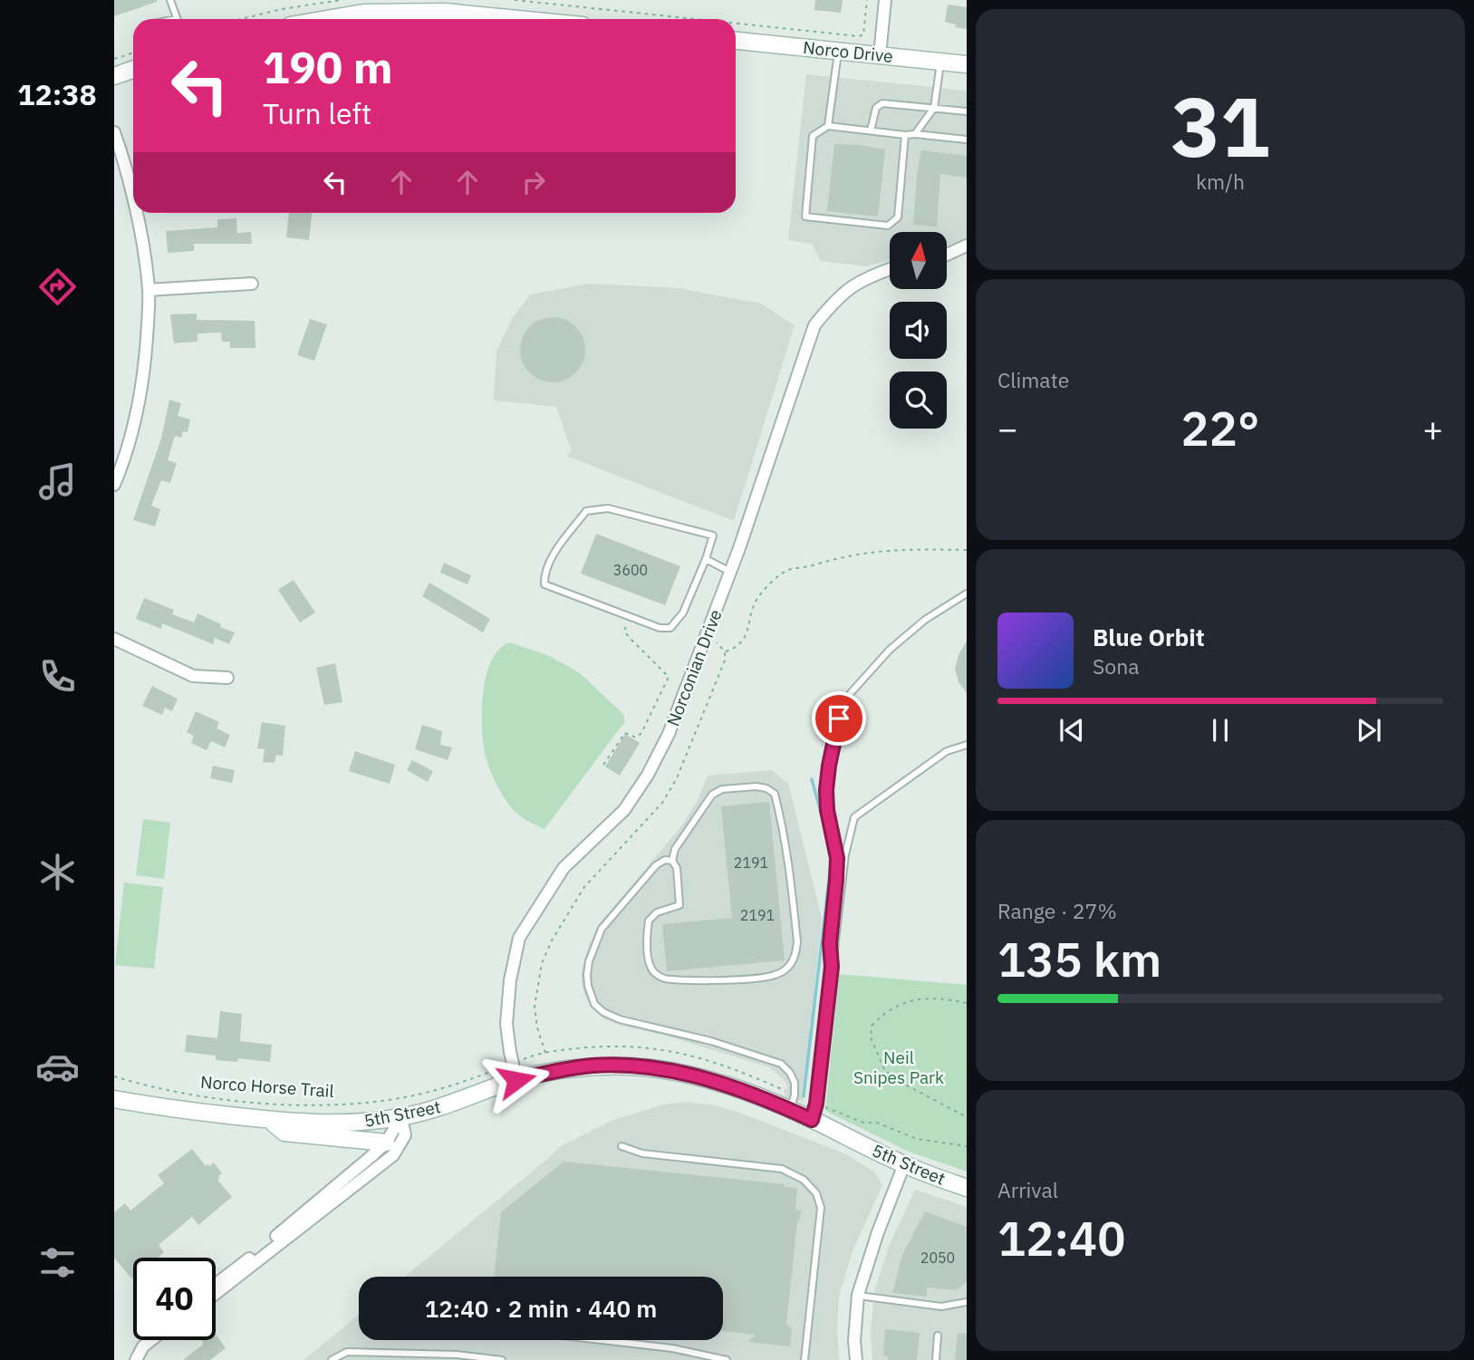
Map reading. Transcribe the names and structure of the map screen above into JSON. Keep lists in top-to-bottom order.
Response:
{
  "streets": {
    "street": ["Norco Drive", "Norconian Drive", "5th Street"],
    "path": ["Norco Horse Trail"]
  },
  "crossings": [
    ["Norconian Drive", "Norco Horse Trail"],
    ["Norconian Drive", "5th Street"],
    ["Norco Horse Trail", "5th Street"]
  ],
  "parks": ["Neil Snipes Park"],
  "house_numbers": [
    "3600",
    "2191",
    "2191",
    "2050"
  ],
  "north": "top",
  "page": {
    "tabs": "12:38",
    "tile": [
      ["31", "km/h"],
      "Climate",
      ["Range · 27%", "135 km"],
      ["Arrival", "12:40"]
    ],
    "turn": ["190 m", "Turn left"],
    "heat": ["−", "22°", "+"],
    "song": ["Blue Orbit", "Sona"],
    "limit": "40",
    "trip": "12:40 · 2 min · 440 m"
  }
}
